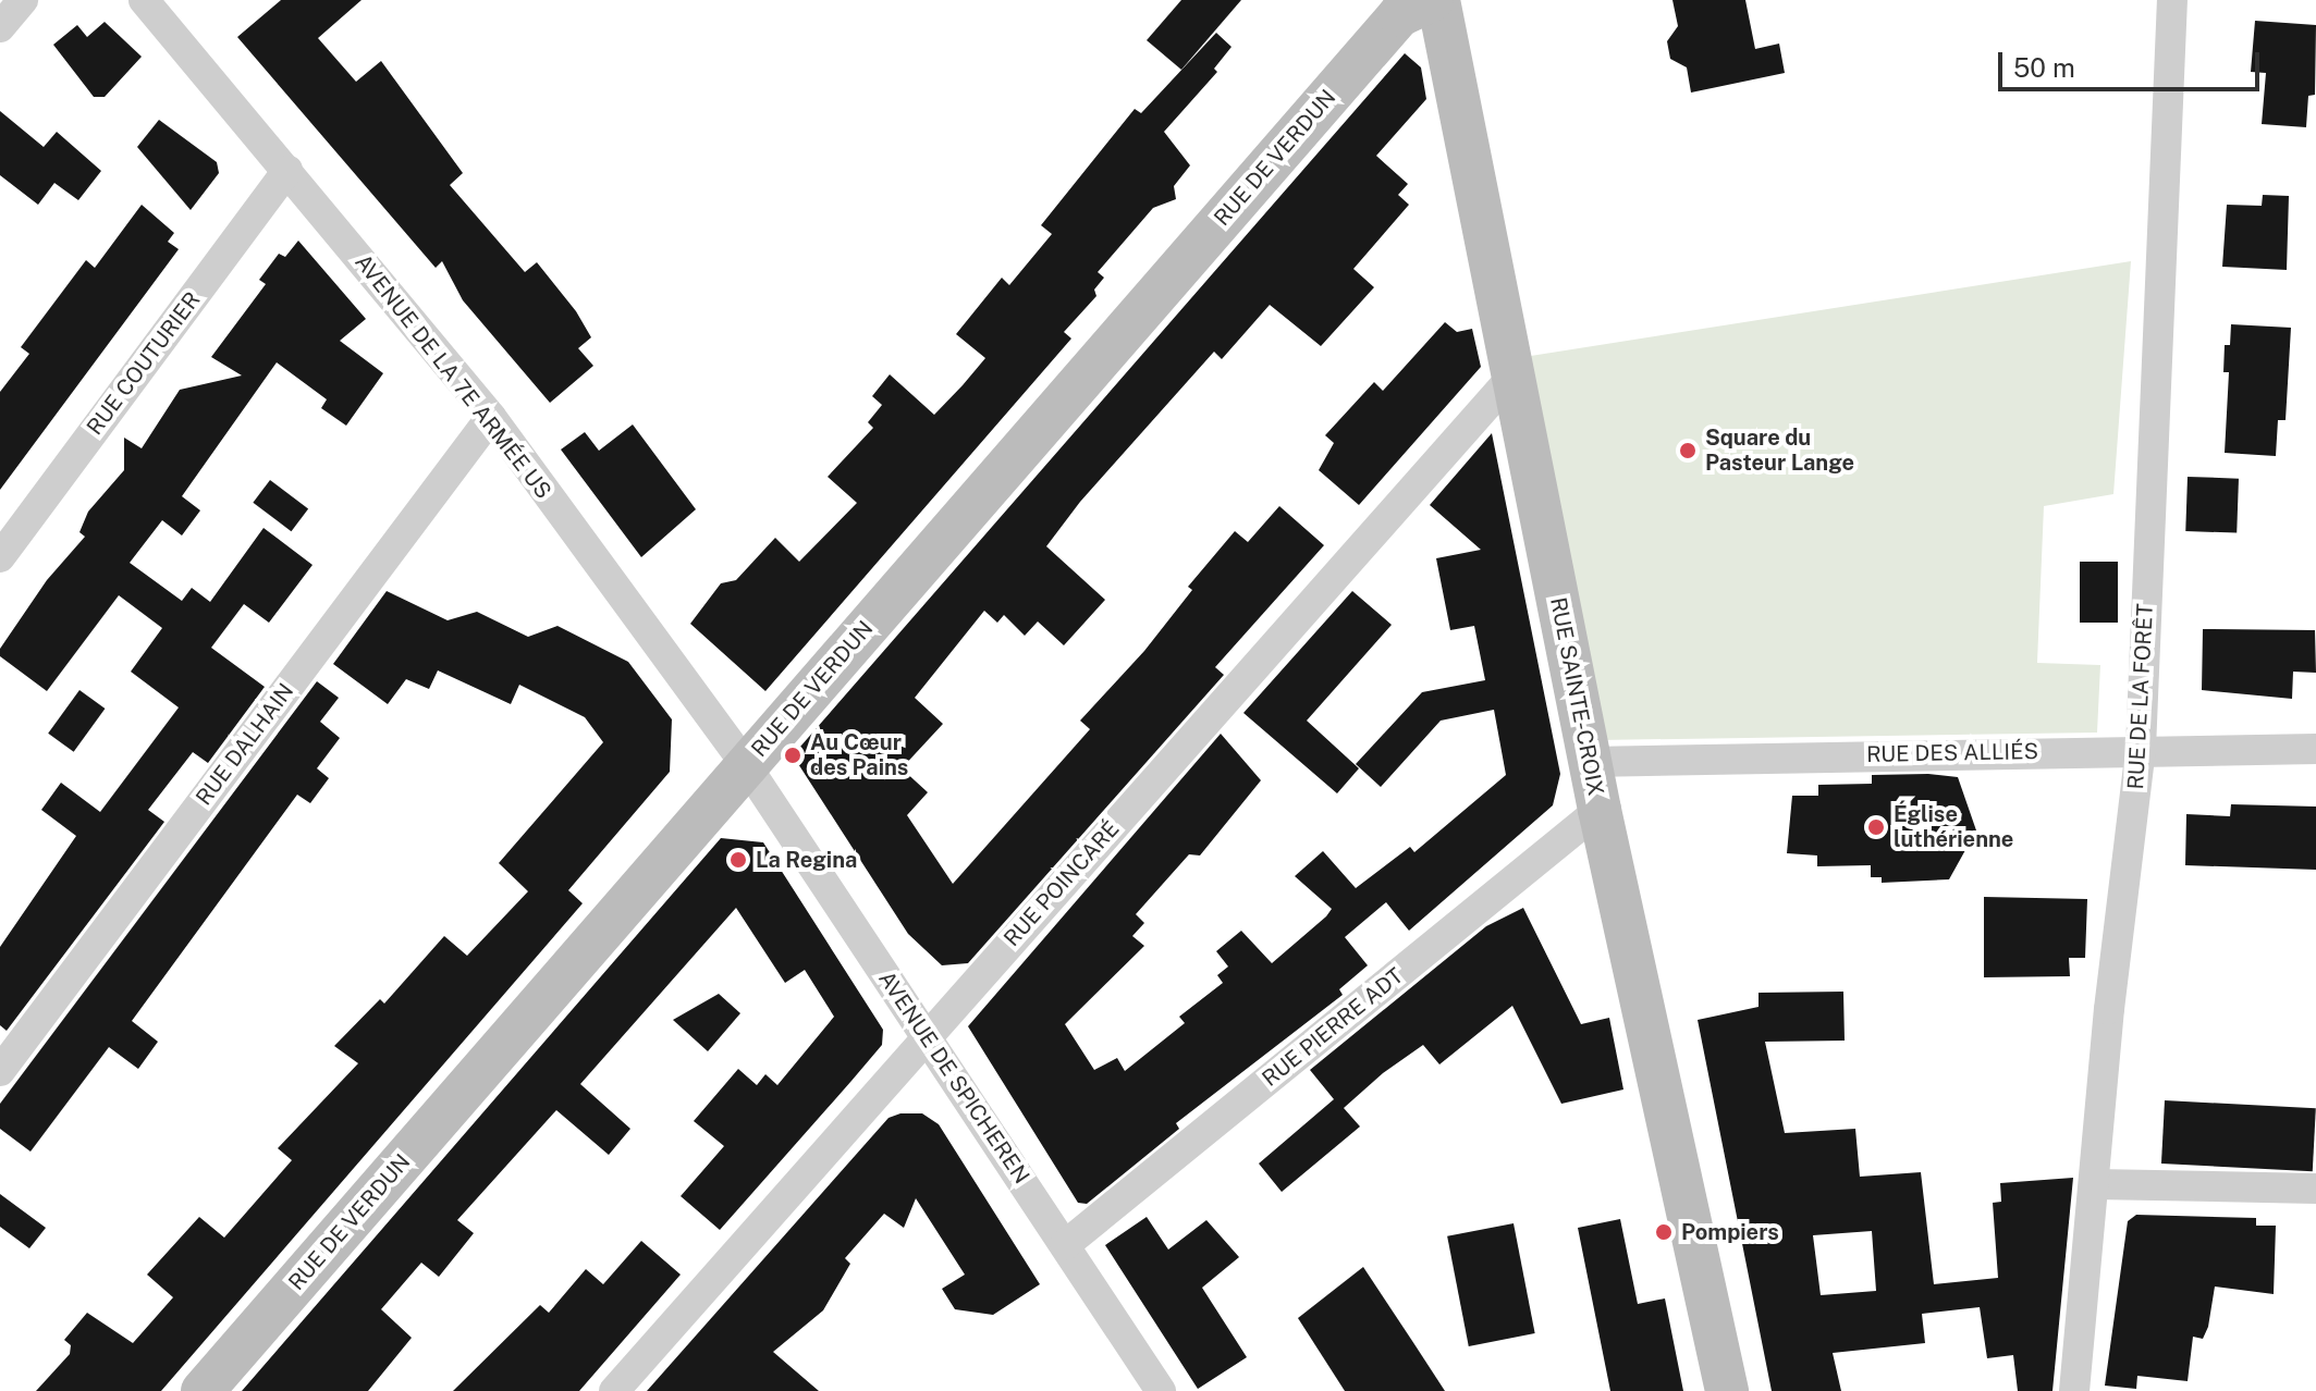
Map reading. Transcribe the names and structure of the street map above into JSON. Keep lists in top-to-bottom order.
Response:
{
  "streets": {
    "main road": ["RUE DE VERDUN", "RUE SAINTE-CROIX"],
    "street": [
      "RUE COUTURIER",
      "AVENUE DE LA 7E ARMÉE US",
      "RUE DE LA FORÊT",
      "RUE DALHAIN",
      "RUE DES ALLIÉS",
      "RUE POINCARÉ",
      "RUE PIERRE ADT",
      "AVENUE DE SPICHEREN"
    ]
  },
  "crossings": [
    ["RUE DE VERDUN", "AVENUE DE LA 7E ARMÉE US"],
    ["RUE DE VERDUN", "RUE SAINTE-CROIX"],
    ["RUE DE VERDUN", "AVENUE DE SPICHEREN"],
    ["RUE COUTURIER", "AVENUE DE LA 7E ARMÉE US"],
    ["AVENUE DE LA 7E ARMÉE US", "RUE DALHAIN"],
    ["AVENUE DE LA 7E ARMÉE US", "AVENUE DE SPICHEREN"],
    ["RUE SAINTE-CROIX", "RUE DES ALLIÉS"],
    ["RUE SAINTE-CROIX", "RUE POINCARÉ"],
    ["RUE SAINTE-CROIX", "RUE PIERRE ADT"],
    ["RUE DE LA FORÊT", "RUE DES ALLIÉS"],
    ["RUE POINCARÉ", "AVENUE DE SPICHEREN"],
    ["RUE PIERRE ADT", "AVENUE DE SPICHEREN"]
  ],
  "places": [
    "Square du Pasteur Lange",
    "Au Cœur des Pains",
    "Église luthérienne",
    "La Regina",
    "Pompiers"
  ],
  "scale_bar": "50 m"
}
